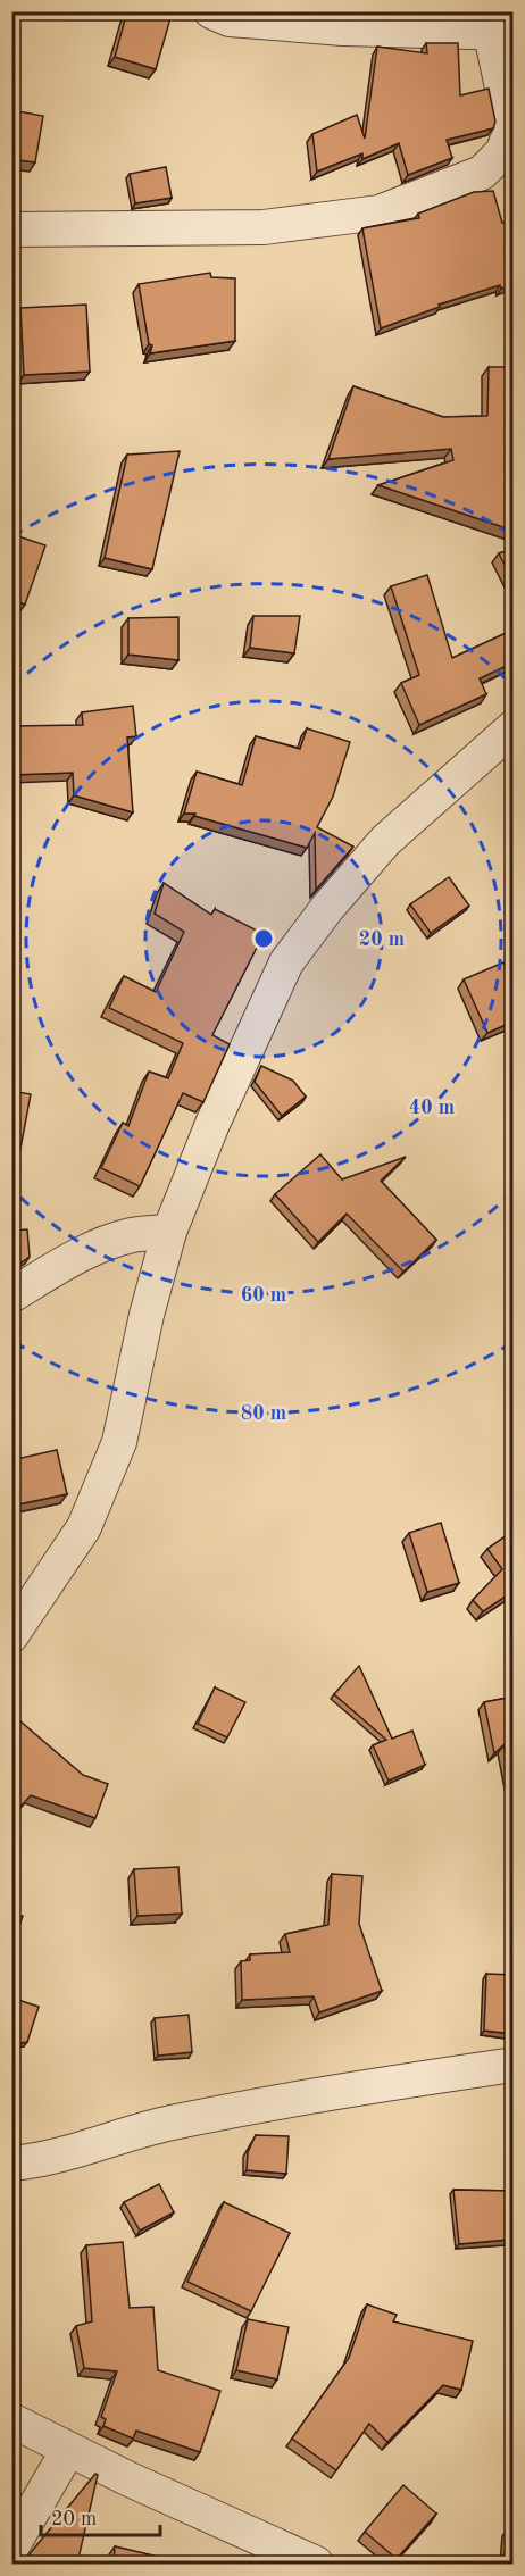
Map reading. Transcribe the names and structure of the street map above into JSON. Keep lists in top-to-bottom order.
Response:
{
  "scale_bar": "20 m",
  "rings": [
    "20 m",
    "40 m",
    "60 m",
    "80 m"
  ]
}
